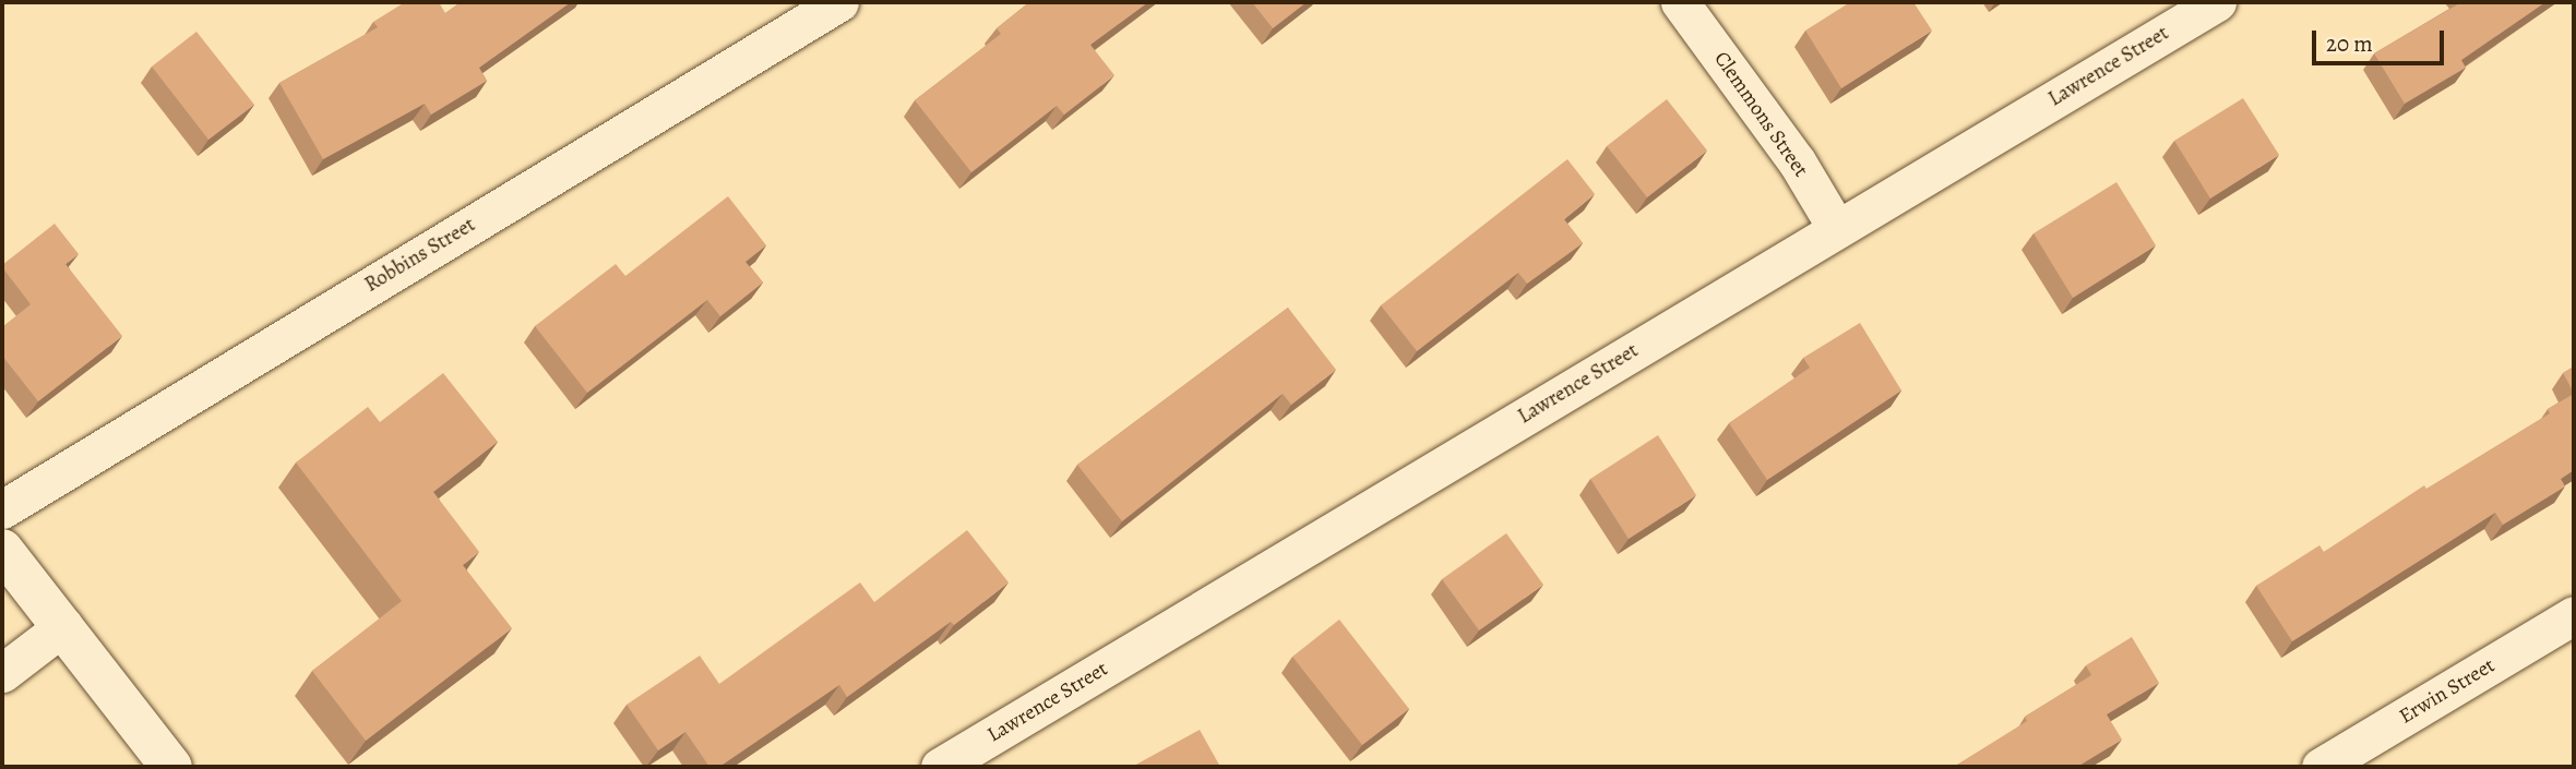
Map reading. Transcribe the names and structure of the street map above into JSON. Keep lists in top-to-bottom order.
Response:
{
  "streets": {
    "street": [
      "Lawrence Street",
      "Clemmons Street",
      "Robbins Street",
      "Erwin Street"
    ]
  },
  "crossings": [
    ["Lawrence Street", "Clemmons Street"]
  ],
  "scale_bar": "20 m"
}
